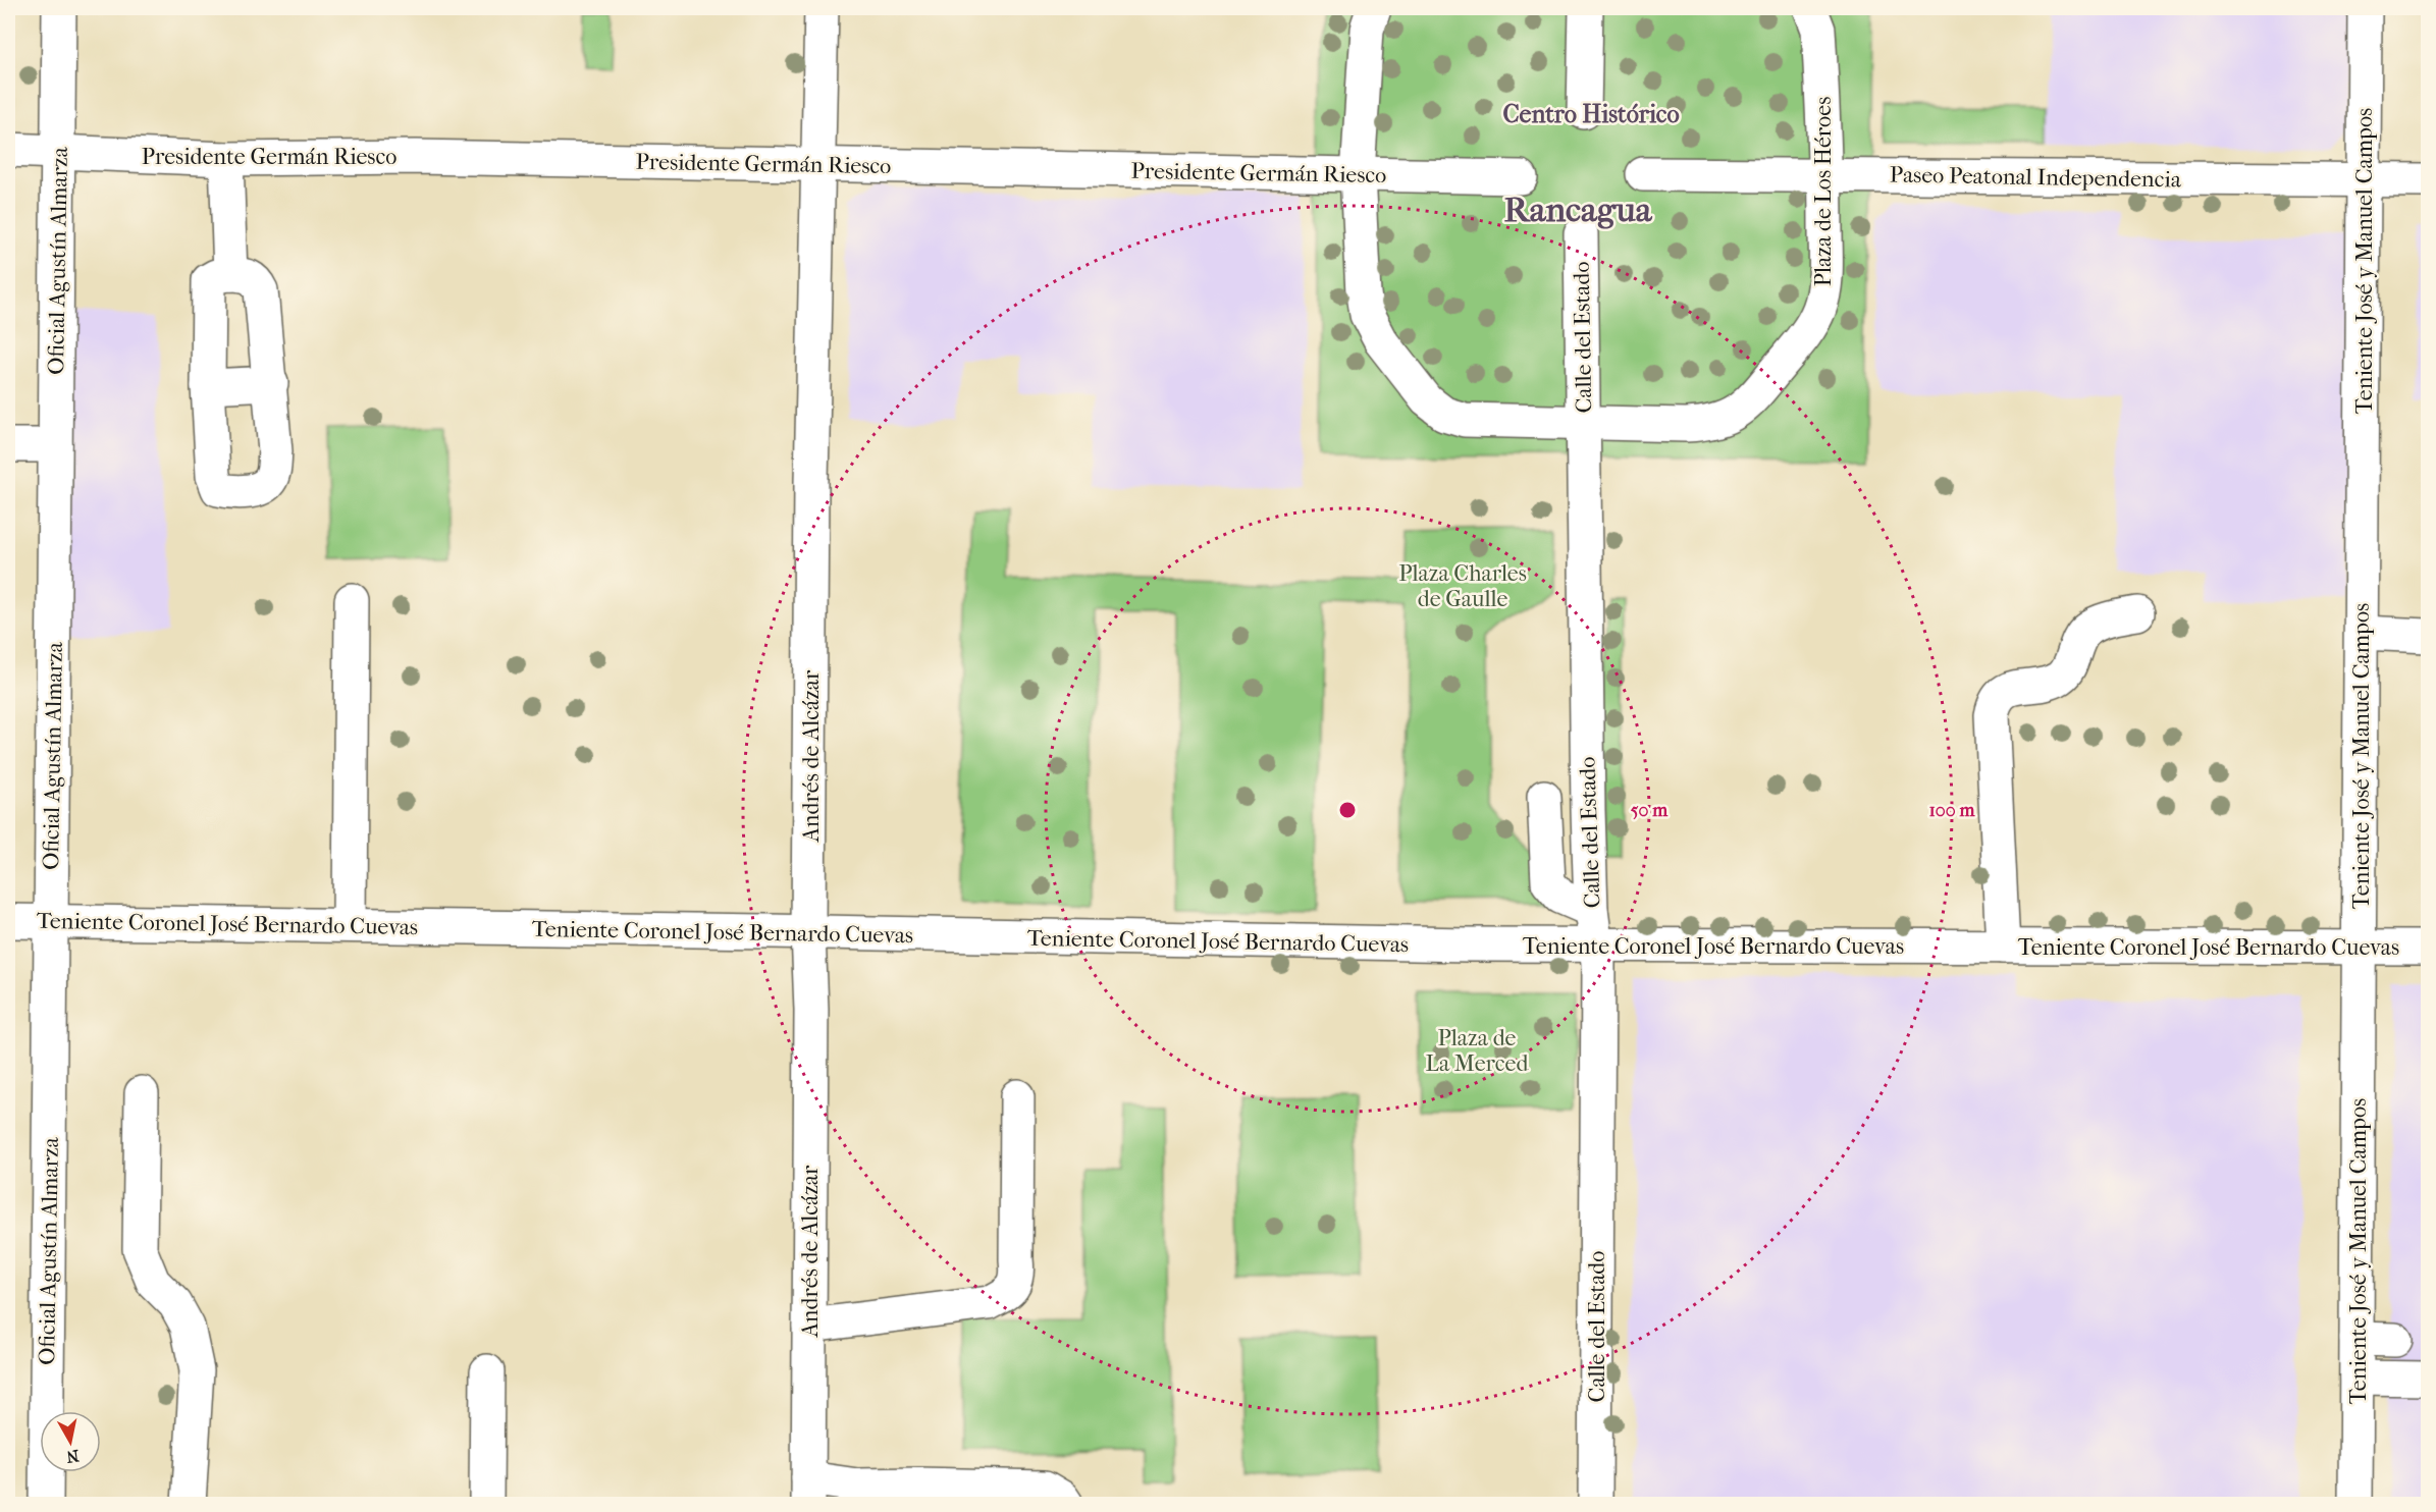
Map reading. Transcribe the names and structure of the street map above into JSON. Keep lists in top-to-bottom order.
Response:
{
  "streets": {
    "street": [
      "Presidente Germán Riesco",
      "Paseo Peatonal Independencia",
      "Plaza de Los Héroes",
      "Oficial Agustín Almarza",
      "Teniente José y Manuel Campos",
      "Calle del Estado",
      "Andrés de Alcázar",
      "Teniente Coronel José Bernardo Cuevas"
    ]
  },
  "crossings": [
    ["Presidente Germán Riesco", "Oficial Agustín Almarza"],
    ["Presidente Germán Riesco", "Andrés de Alcázar"],
    ["Paseo Peatonal Independencia", "Plaza de Los Héroes"],
    ["Paseo Peatonal Independencia", "Teniente José y Manuel Campos"],
    ["Plaza de Los Héroes", "Calle del Estado"],
    ["Oficial Agustín Almarza", "Teniente Coronel José Bernardo Cuevas"],
    ["Teniente José y Manuel Campos", "Teniente Coronel José Bernardo Cuevas"],
    ["Calle del Estado", "Teniente Coronel José Bernardo Cuevas"],
    ["Andrés de Alcázar", "Teniente Coronel José Bernardo Cuevas"]
  ],
  "districts": ["Centro Histórico", "Rancagua"],
  "parks": ["Plaza Charles de Gaulle", "Plaza de La Merced"],
  "north": "bottom",
  "rings": ["50 m", "100 m"]
}
